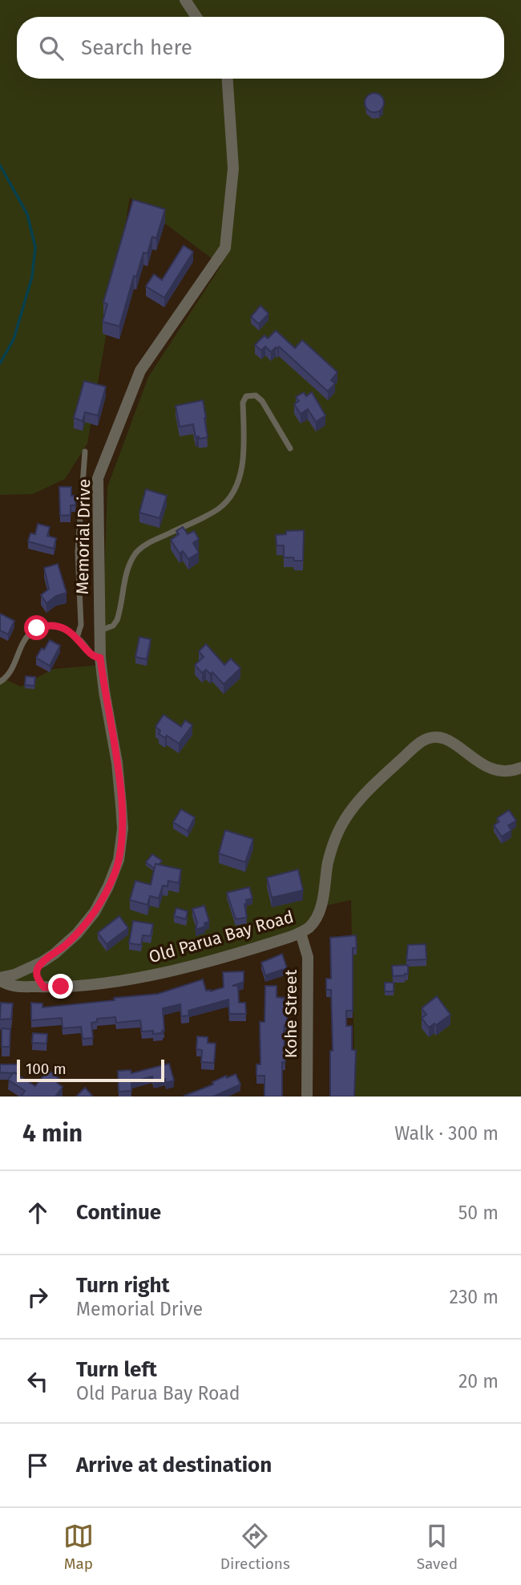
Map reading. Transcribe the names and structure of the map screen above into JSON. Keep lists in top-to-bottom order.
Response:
{
  "streets": {
    "street": ["Memorial Drive", "Old Parua Bay Road", "Kohe Street"]
  },
  "crossings": [
    ["Memorial Drive", "Old Parua Bay Road"],
    ["Old Parua Bay Road", "Kohe Street"]
  ],
  "scale_bar": "100 m",
  "page": {
    "search": "Search here",
    "scale": "100 m",
    "heading": ["4 min", "Walk · 300 m"],
    "list": [
      ["Continue", "50 m"],
      ["Turn right", "Memorial Drive", "230 m"],
      ["Turn left", "Old Parua Bay Road", "20 m"],
      "Arrive at destination"
    ],
    "nav": ["Map", "Directions", "Saved"]
  }
}
